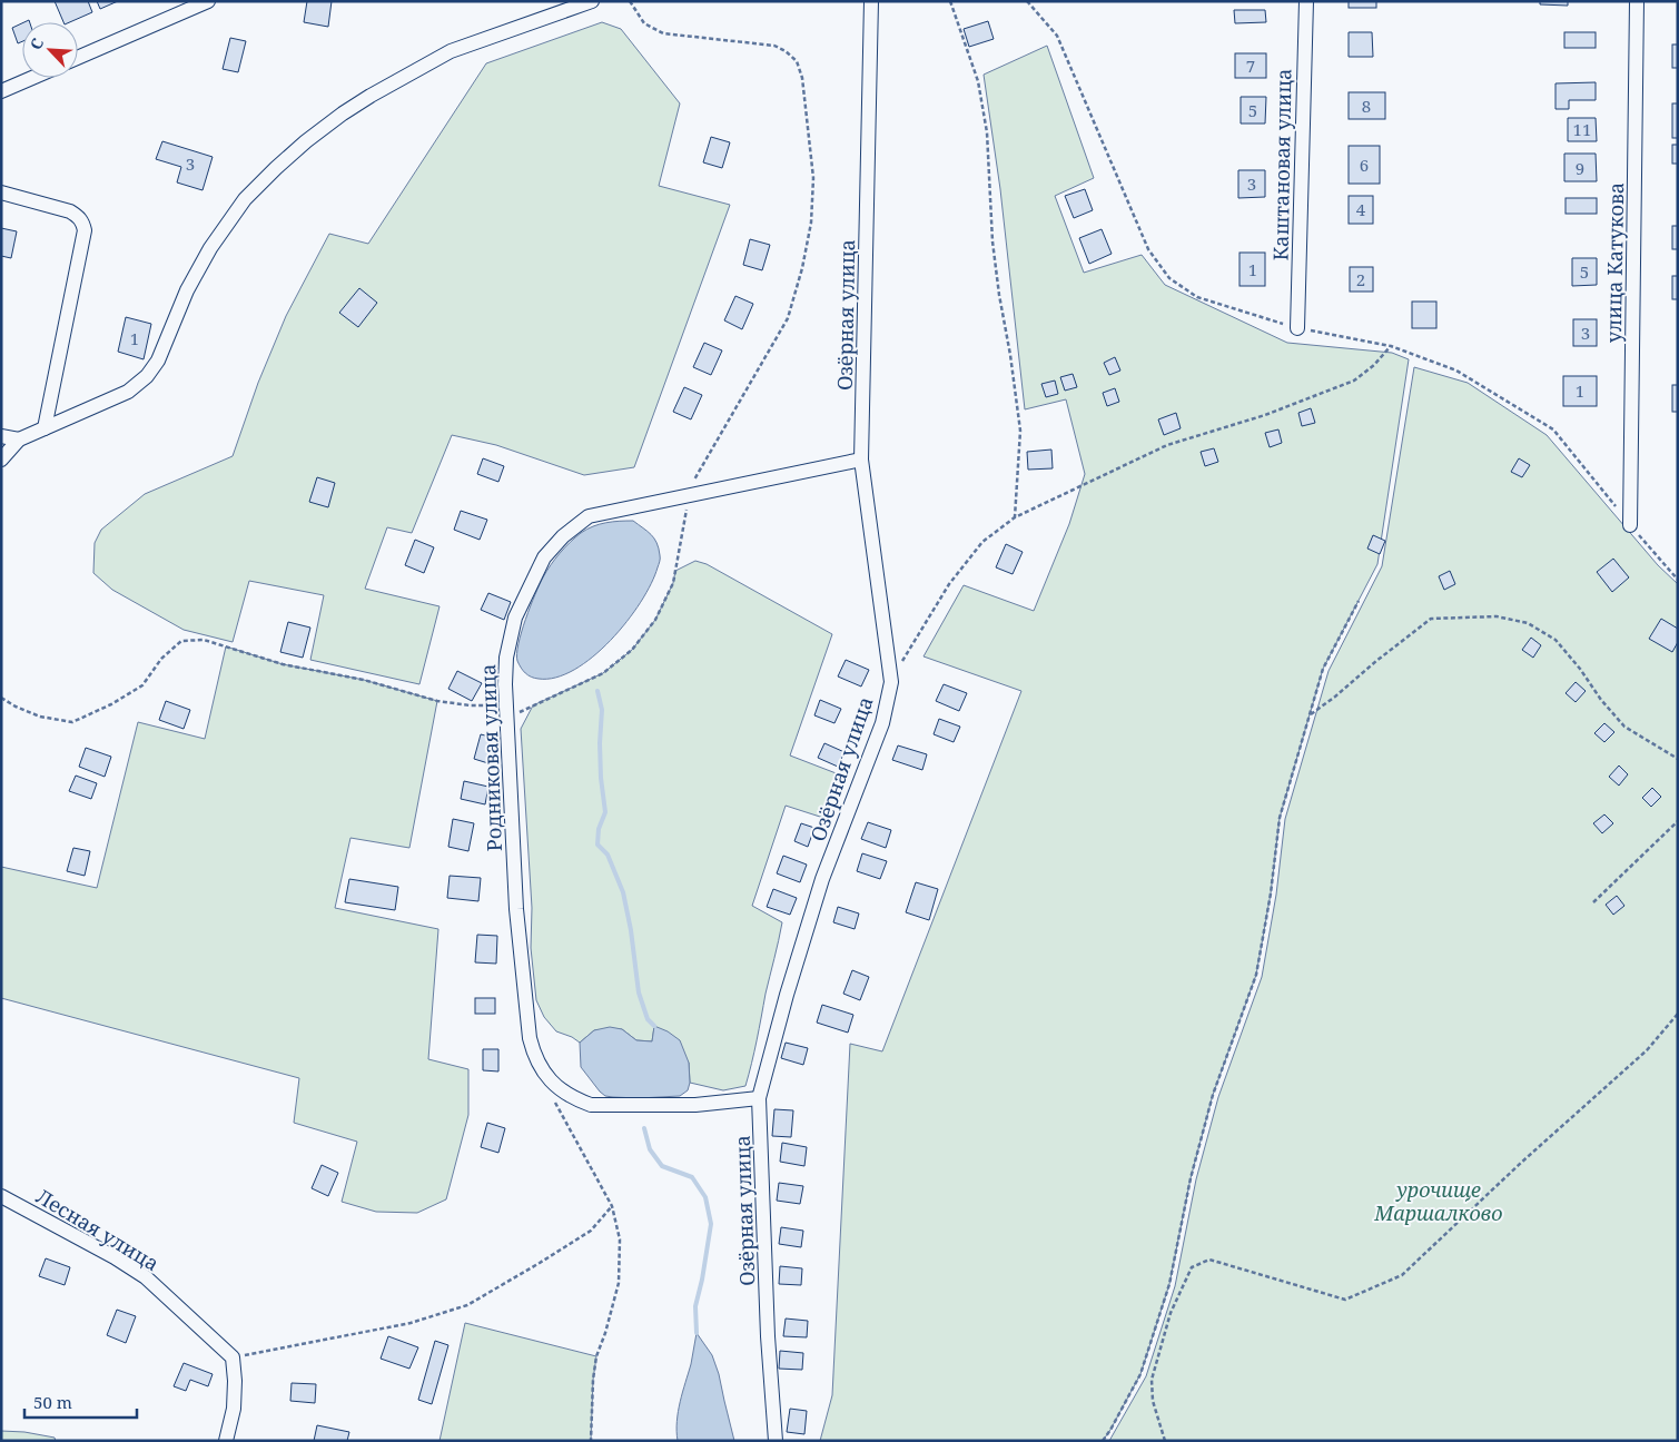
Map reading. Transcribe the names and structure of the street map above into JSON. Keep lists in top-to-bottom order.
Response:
{
  "streets": {
    "street": [
      "Каштановая улица",
      "улица Катукова",
      "Озёрная улица",
      "Родниковая улица",
      "Лесная улица"
    ]
  },
  "crossings": [
    ["Озёрная улица", "Родниковая улица"]
  ],
  "parks": ["урочище Маршалково"],
  "house_numbers": [
    "7",
    "8",
    "5",
    "11",
    "3",
    "6",
    "9",
    "3",
    "4",
    "1",
    "5",
    "2",
    "3",
    "1",
    "1"
  ],
  "scale_bar": "50 m",
  "north": "top left"
}
